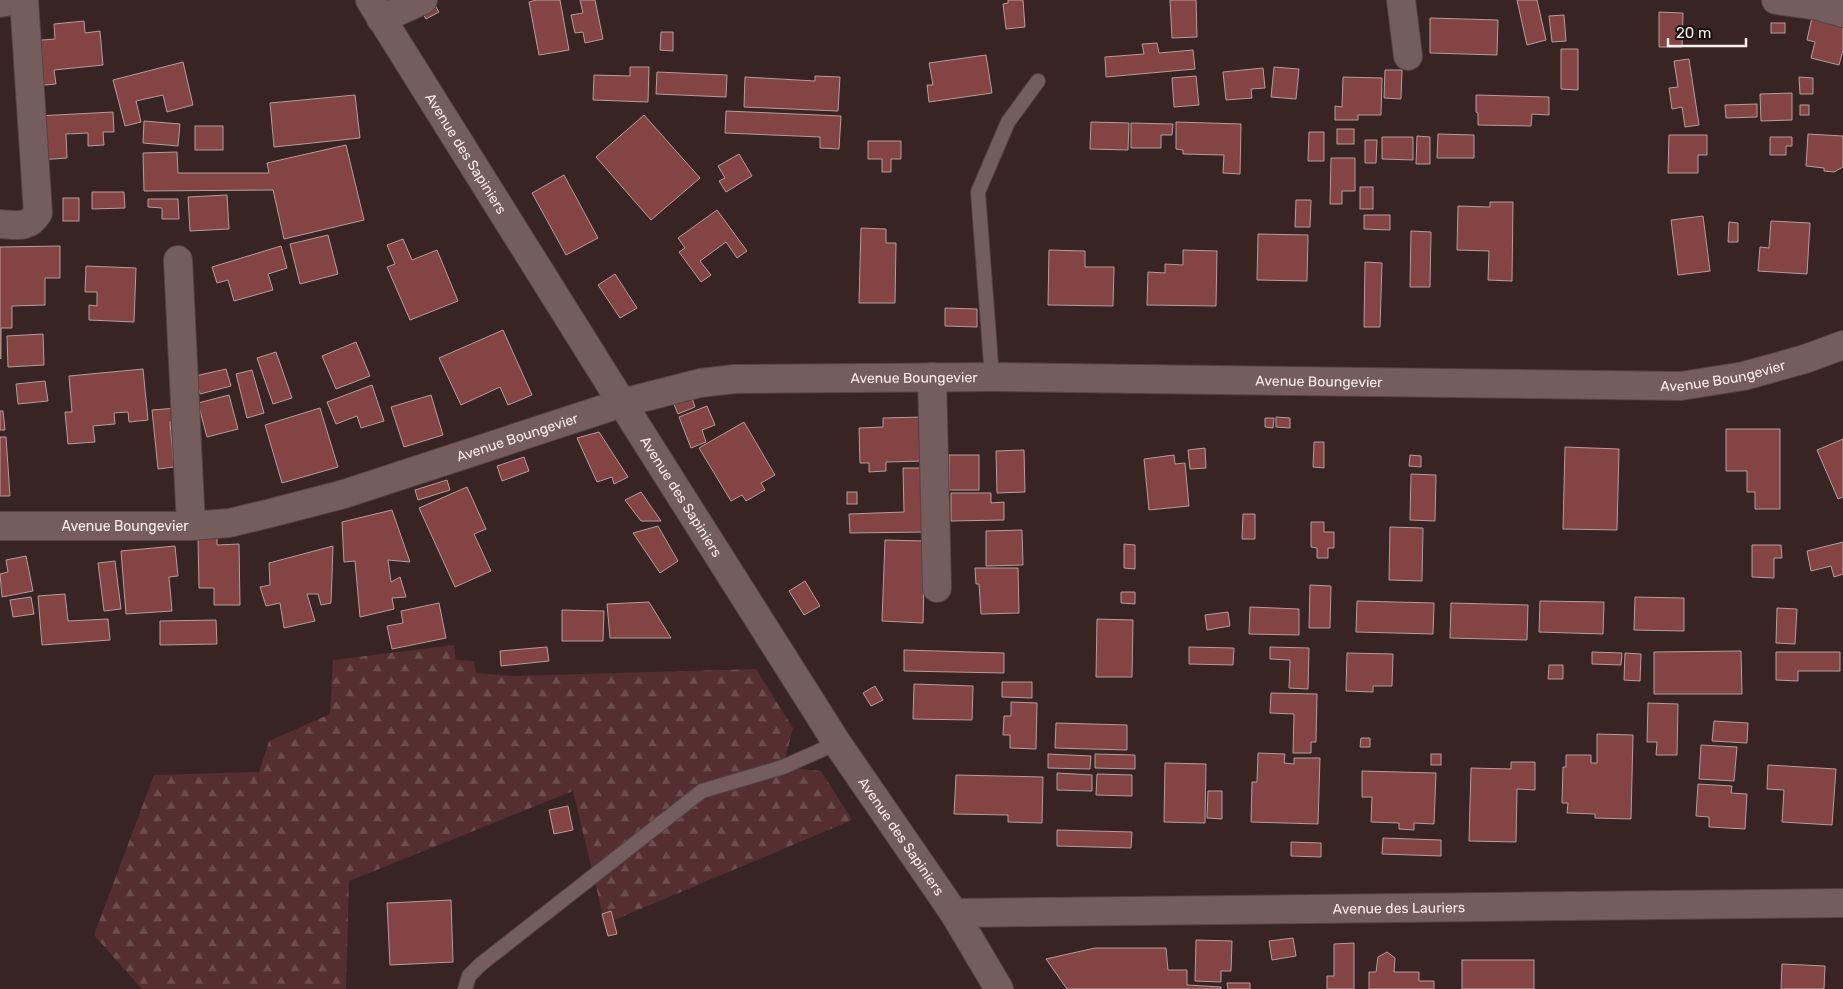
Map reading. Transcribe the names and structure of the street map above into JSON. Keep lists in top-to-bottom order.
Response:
{
  "streets": {
    "street": ["Avenue des Sapiniers", "Avenue Boungevier", "Avenue des Lauriers"]
  },
  "crossings": [
    ["Avenue des Sapiniers", "Avenue Boungevier"],
    ["Avenue des Sapiniers", "Avenue des Lauriers"]
  ],
  "scale_bar": "20 m"
}
